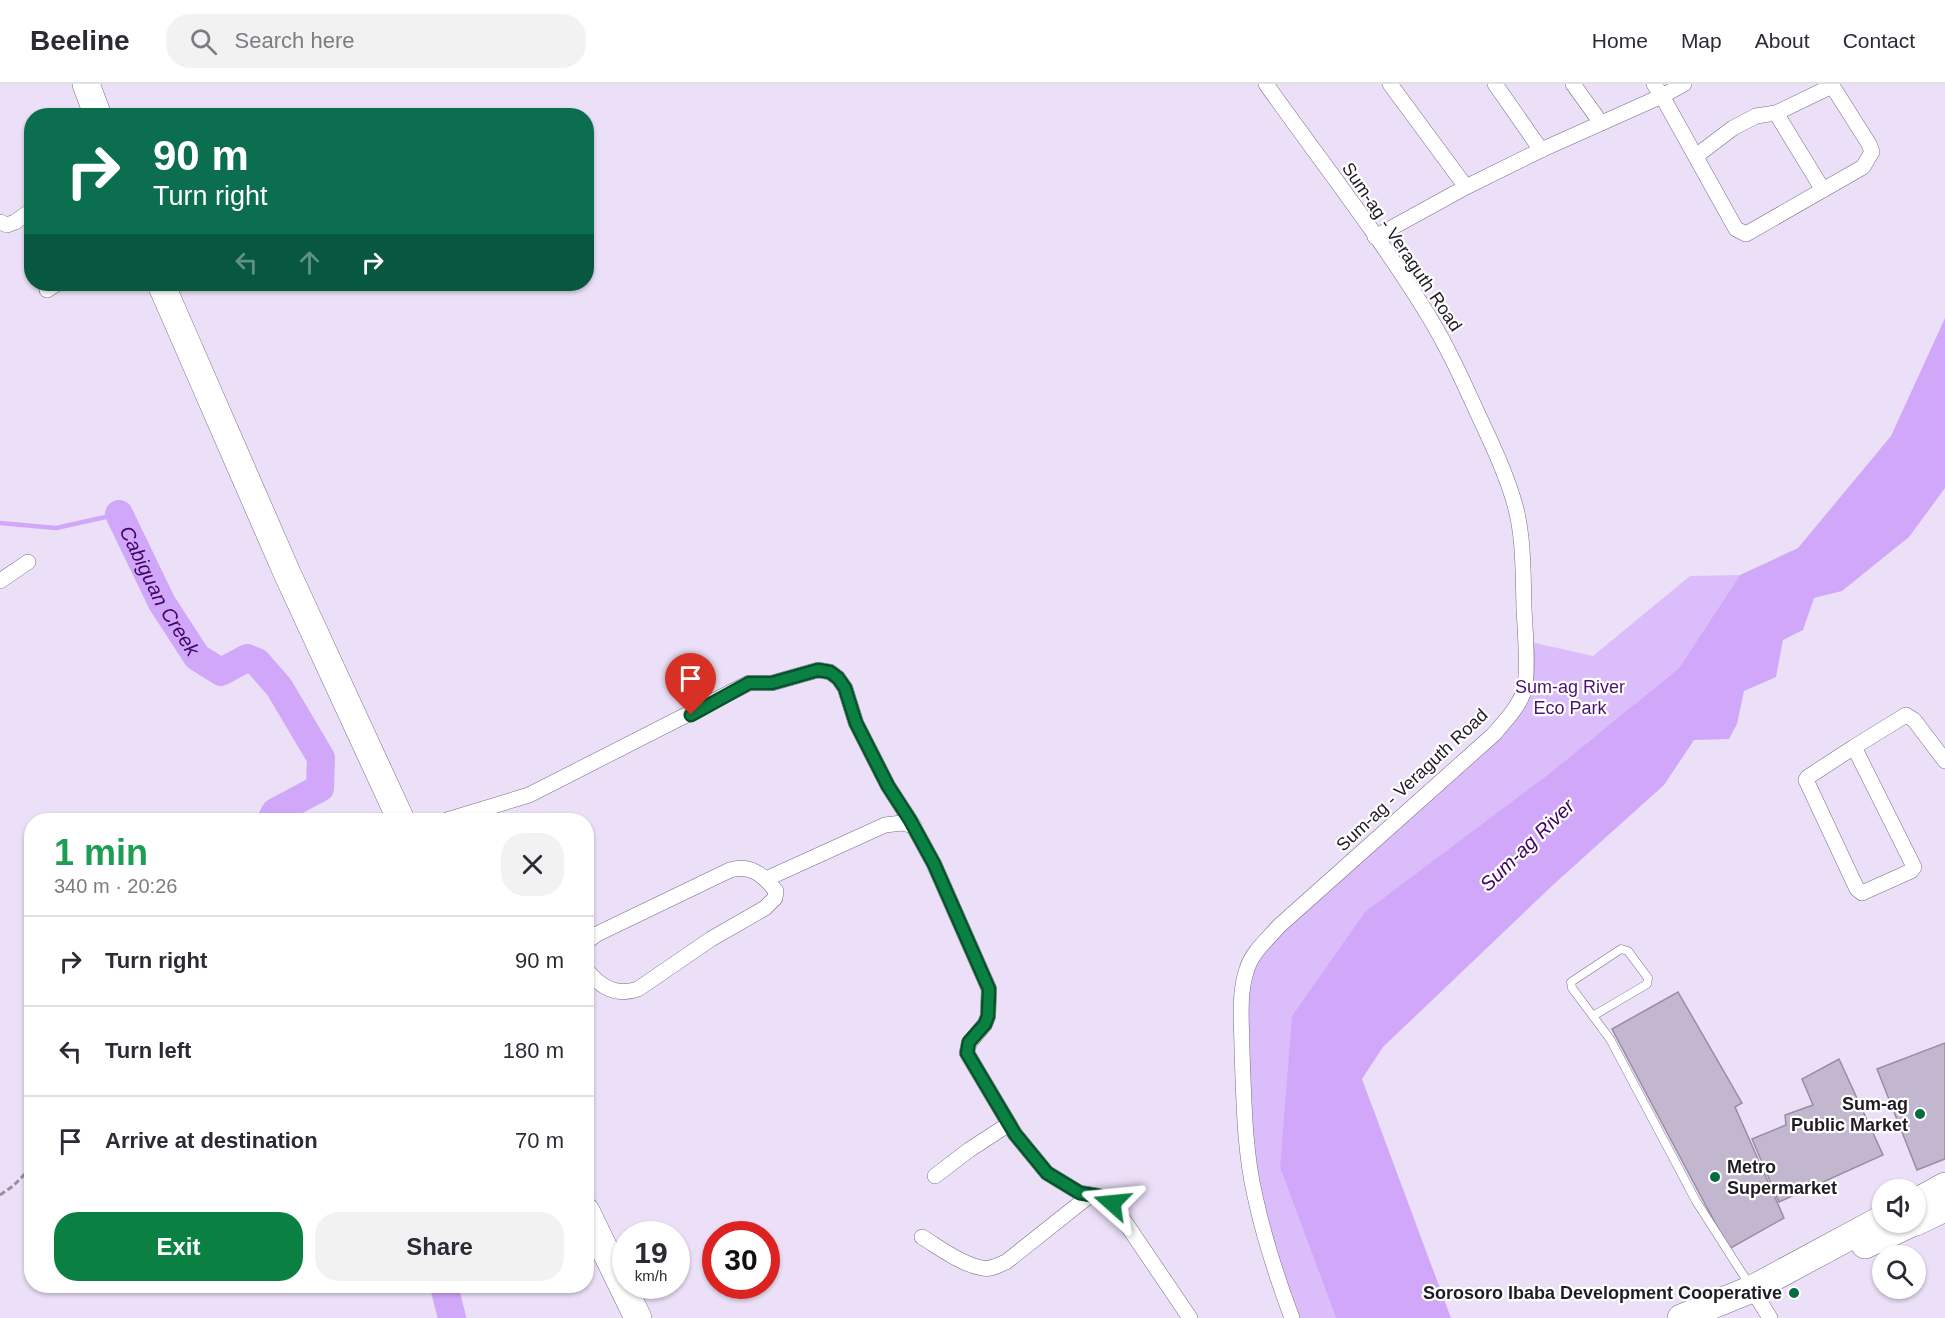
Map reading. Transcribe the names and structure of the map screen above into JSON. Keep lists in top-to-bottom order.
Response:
{
  "streets": {
    "street": ["Sum-ag - Veraguth Road"]
  },
  "water": ["Cabiguan Creek", "Sum-ag River"],
  "parks": ["Sum-ag River Eco Park"],
  "places": ["Sum-ag Public Market", "Metro Supermarket", "Sorosoro Ibaba Development Cooperative"],
  "page": {
    "header": "Beeline",
    "search": "Search here",
    "nav": [
      "Home",
      "Map",
      "About",
      "Contact"
    ],
    "turn": ["90 m", "Turn right"],
    "heading": ["1 min", "340 m · 20:26"],
    "list": [
      {
        "name": "Turn right",
        "value": "90 m"
      },
      {
        "name": "Turn left",
        "value": "180 m"
      },
      {
        "name": "Arrive at destination",
        "value": "70 m"
      }
    ],
    "buttons": ["Exit", "Share"],
    "speed": "19 km/h",
    "limit": "30"
  }
}
